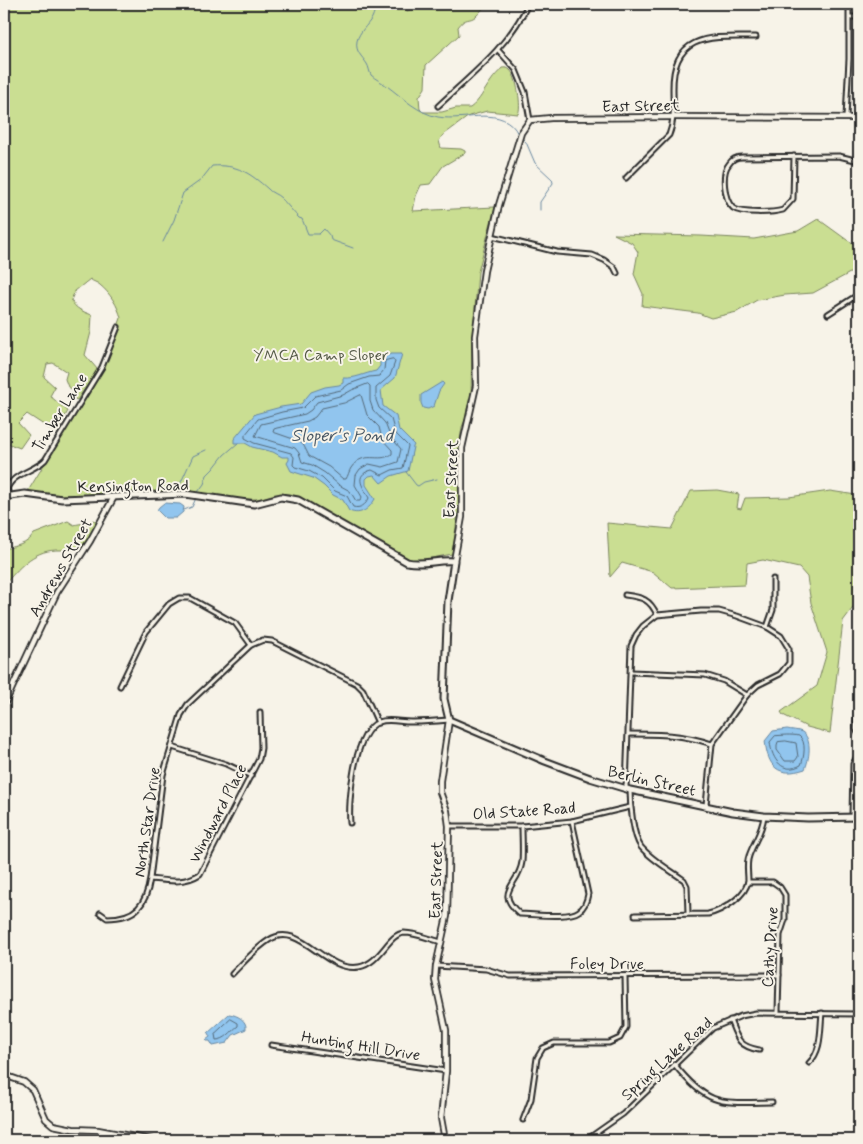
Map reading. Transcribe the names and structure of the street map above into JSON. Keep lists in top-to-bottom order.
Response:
{
  "streets": {
    "main road": ["East Street", "Kensington Road", "Berlin Street"],
    "street": [
      "Timber Lane",
      "Andrews Street",
      "Old State Road",
      "Windward Place",
      "North Star Drive",
      "Cathy Drive",
      "Foley Drive",
      "Hunting Hill Drive",
      "Spring Lake Road"
    ]
  },
  "crossings": [
    ["East Street", "Kensington Road"],
    ["East Street", "Berlin Street"],
    ["East Street", "Old State Road"],
    ["East Street", "Foley Drive"],
    ["East Street", "Hunting Hill Drive"],
    ["Timber Lane", "Kensington Road"],
    ["Kensington Road", "Andrews Street"],
    ["Windward Place", "North Star Drive"],
    ["Cathy Drive", "Foley Drive"],
    ["Cathy Drive", "Spring Lake Road"]
  ],
  "water": ["Sloper's Pond"],
  "parks": ["YMCA Camp Sloper"]
}
